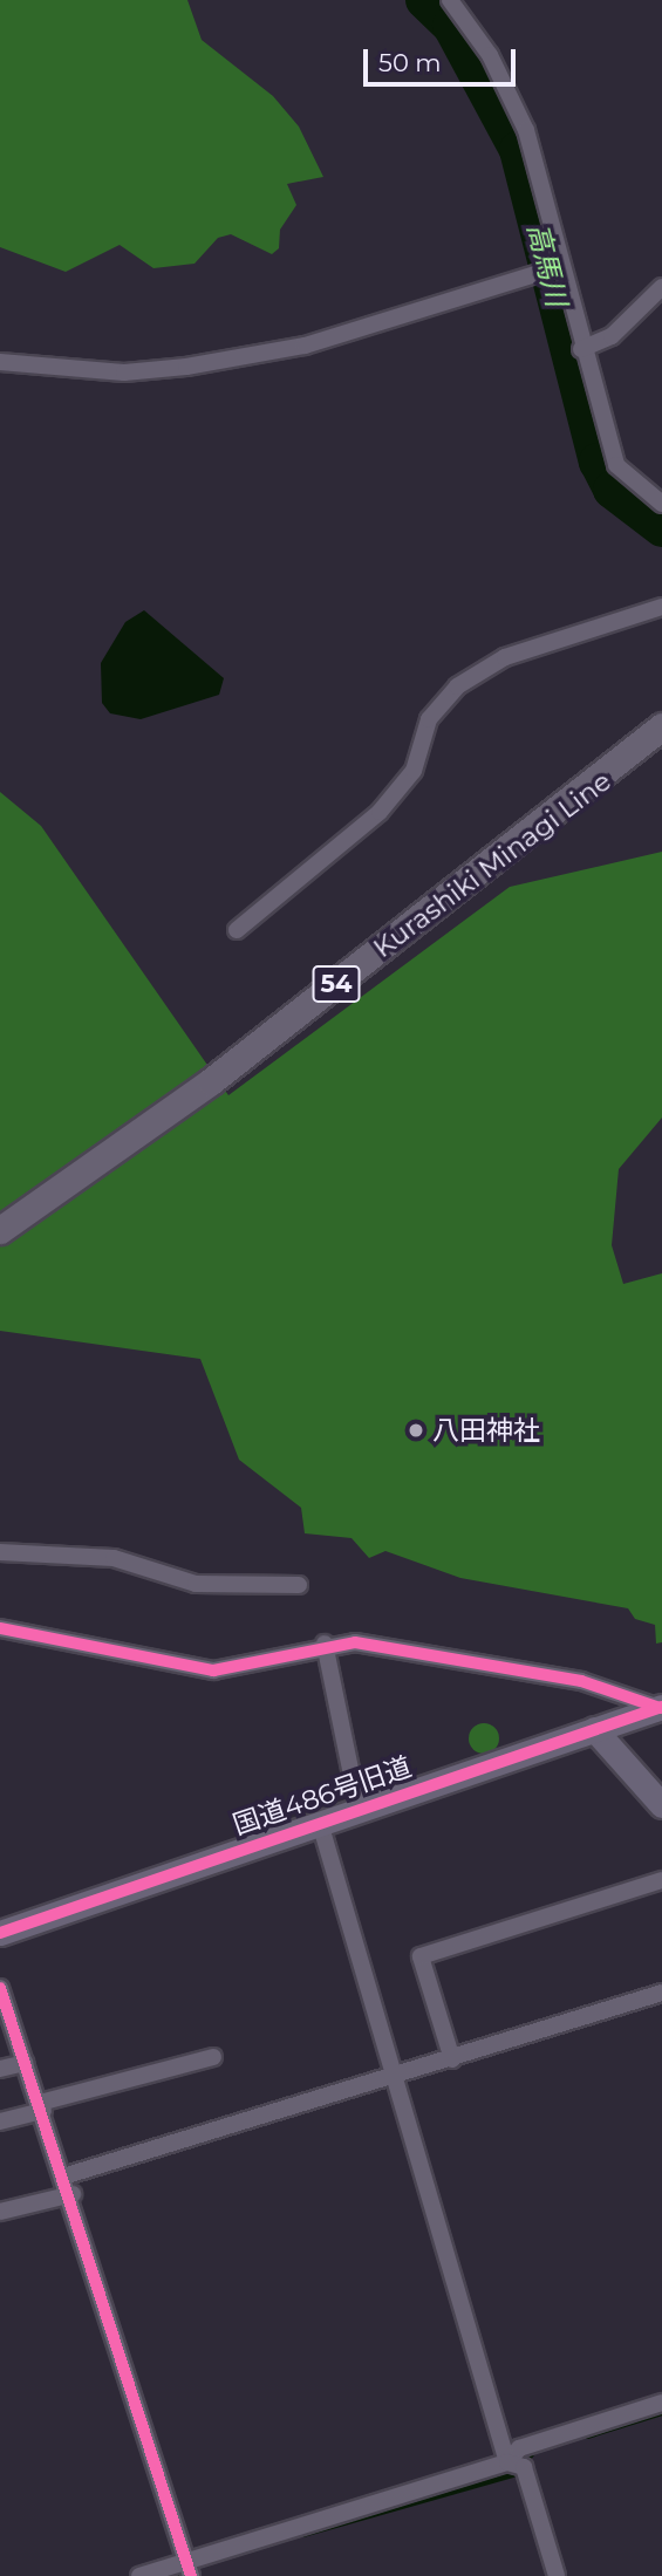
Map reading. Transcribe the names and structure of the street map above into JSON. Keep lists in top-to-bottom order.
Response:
{
  "streets": {
    "main road": ["Kurashiki Minagi Line", "54"],
    "street": ["国道486号旧道"]
  },
  "water": ["高馬川"],
  "places": ["八田神社"],
  "scale_bar": "50 m"
}
